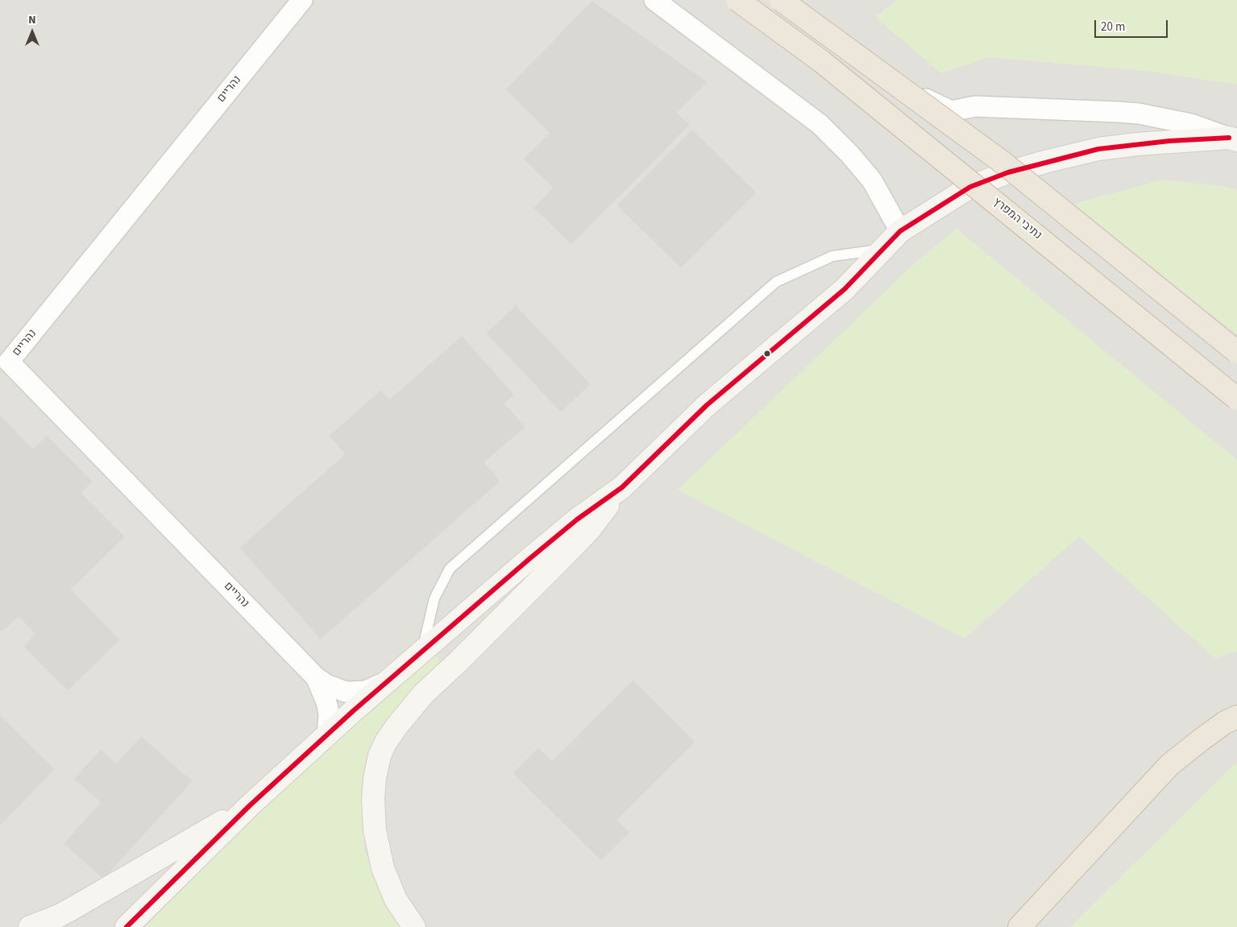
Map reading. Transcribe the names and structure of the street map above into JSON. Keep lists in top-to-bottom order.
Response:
{
  "streets": {
    "highway": ["נתיבי המפרץ"],
    "street": ["נהריים"]
  },
  "scale_bar": "20 m",
  "north": "top"
}
